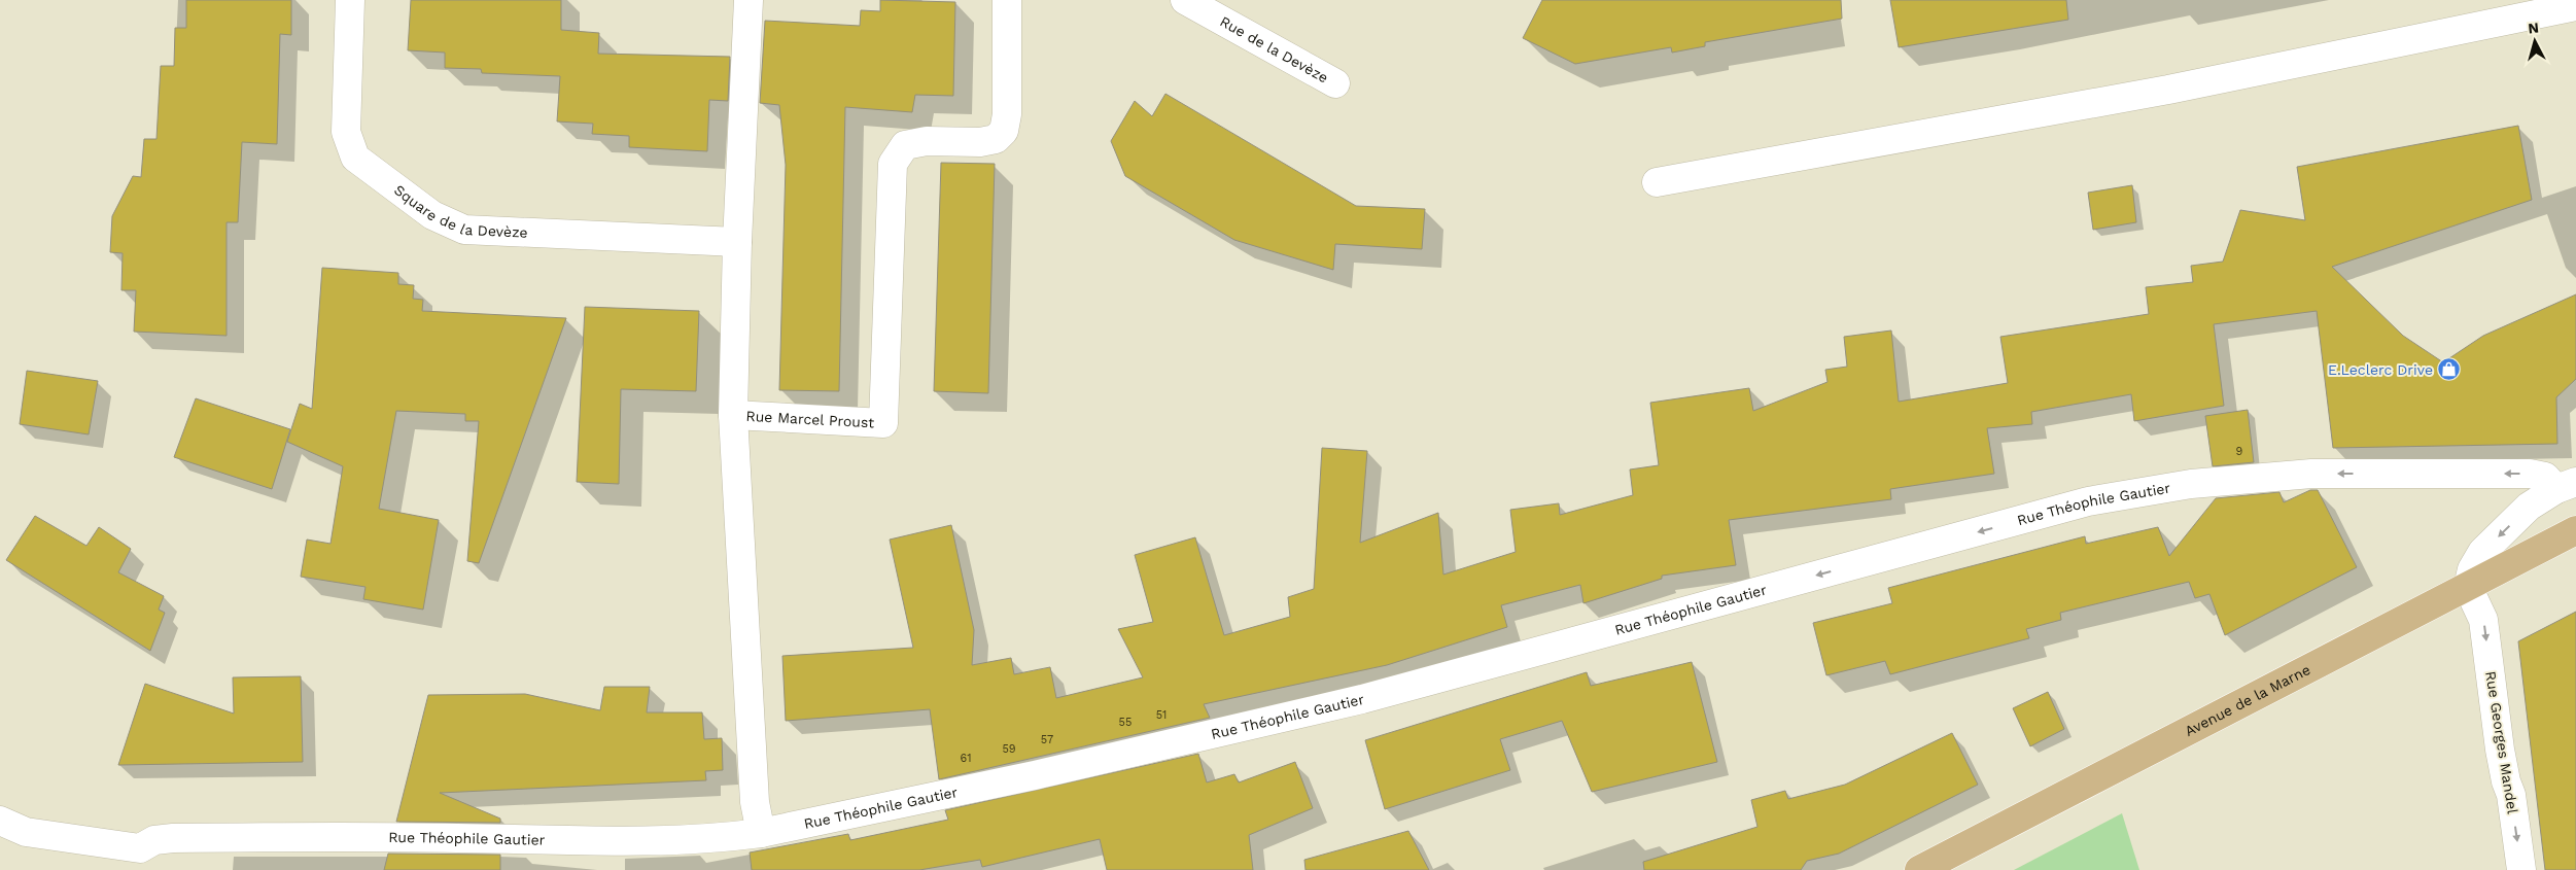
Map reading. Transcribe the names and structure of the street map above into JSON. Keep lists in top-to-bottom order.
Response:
{
  "streets": {
    "main road": ["Avenue de la Marne"],
    "street": [
      "Rue de la Devèze",
      "Square de la Devèze",
      "Rue Marcel Proust",
      "Rue Théophile Gautier",
      "Rue Georges Mandel"
    ]
  },
  "crossings": [
    ["Rue Marcel Proust", "Rue Théophile Gautier"],
    ["Rue Théophile Gautier", "Avenue de la Marne"],
    ["Rue Théophile Gautier", "Rue Georges Mandel"],
    ["Avenue de la Marne", "Rue Georges Mandel"]
  ],
  "one_way": ["Rue Théophile Gautier", "Rue Georges Mandel"],
  "places": {
    "shop": ["E.Leclerc Drive"]
  },
  "house_numbers": [
    "9",
    "51",
    "55",
    "57",
    "59",
    "61"
  ],
  "north": "top"
}
